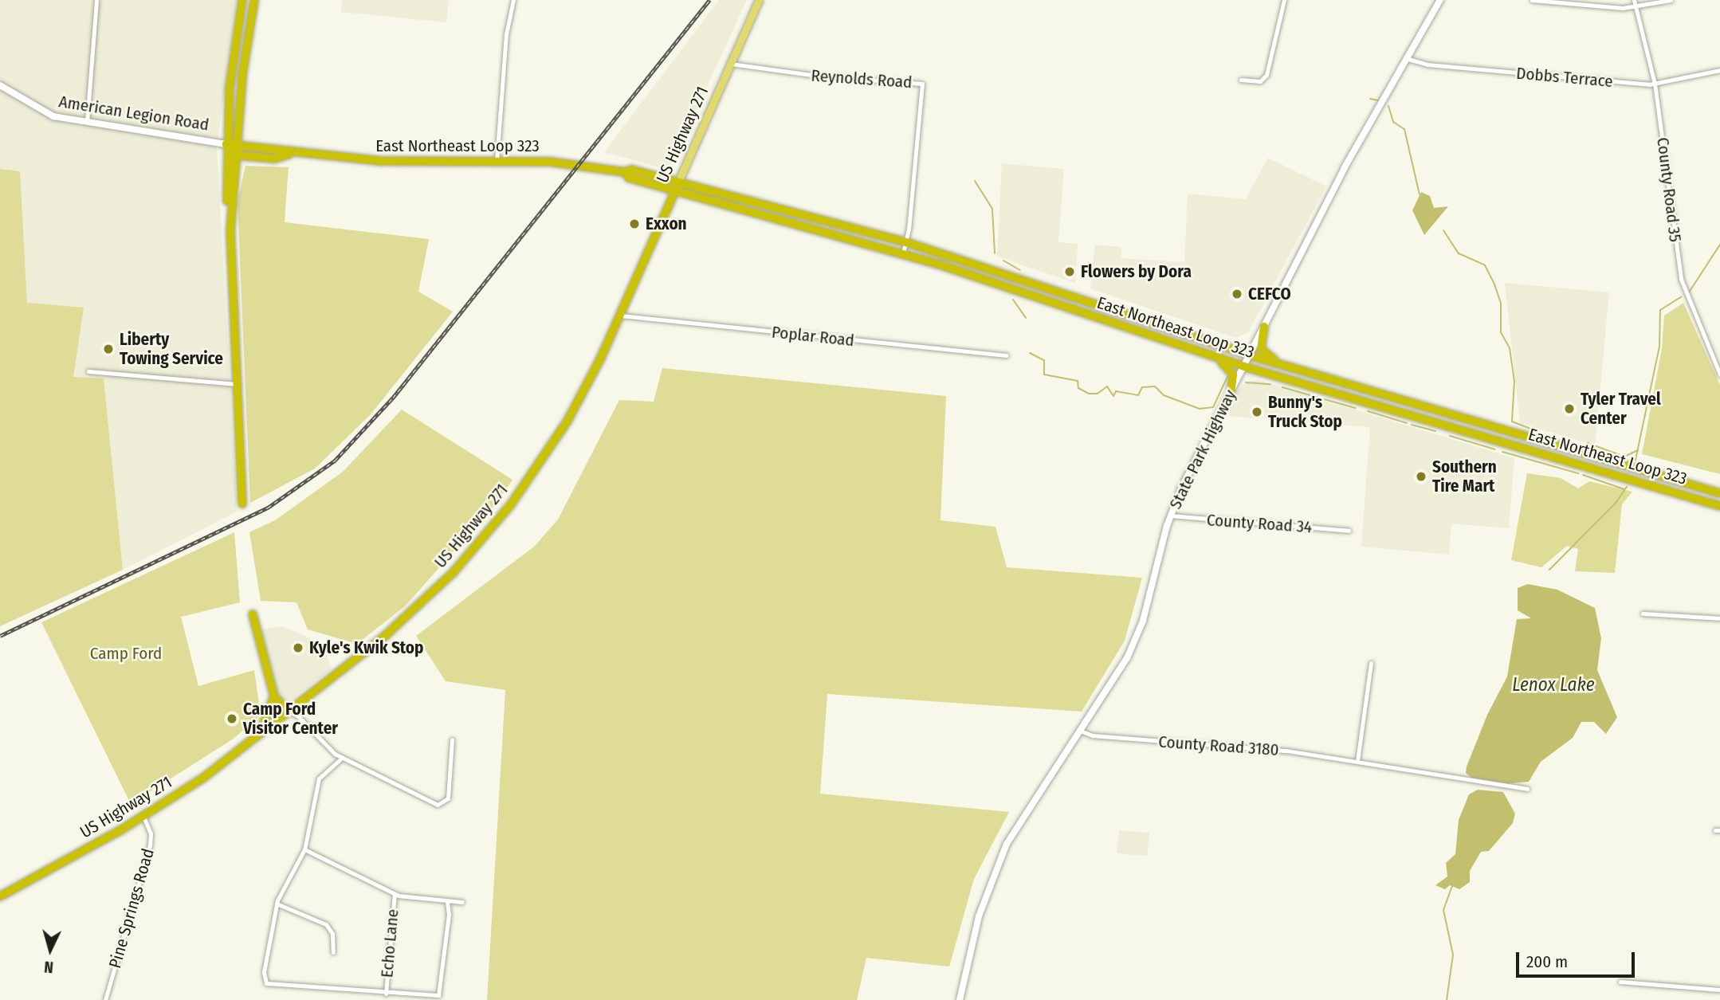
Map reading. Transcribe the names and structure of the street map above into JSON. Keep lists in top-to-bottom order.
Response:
{
  "streets": {
    "highway": ["American Legion Road", "US Highway 271", "East Northeast Loop 323"],
    "main road": ["State Park Highway"],
    "street": [
      "Dobbs Terrace",
      "Reynolds Road",
      "County Road 35",
      "Poplar Road",
      "County Road 34",
      "County Road 3180",
      "Pine Springs Road",
      "Echo Lane"
    ]
  },
  "crossings": [
    ["Dobbs Terrace", "County Road 35"],
    ["Dobbs Terrace", "State Park Highway"],
    ["Reynolds Road", "US Highway 271"],
    ["Reynolds Road", "East Northeast Loop 323"],
    ["American Legion Road", "East Northeast Loop 323"],
    ["US Highway 271", "East Northeast Loop 323"],
    ["US Highway 271", "Poplar Road"],
    ["US Highway 271", "Pine Springs Road"],
    ["East Northeast Loop 323", "State Park Highway"],
    ["State Park Highway", "County Road 34"],
    ["State Park Highway", "County Road 3180"]
  ],
  "water": ["Lenox Lake"],
  "parks": ["Camp Ford"],
  "places": [
    "Exxon",
    "Flowers by Dora",
    "CEFCO",
    "Liberty Towing Service",
    "Tyler Travel Center",
    "Bunny's Truck Stop",
    "Southern Tire Mart",
    "Kyle's Kwik Stop",
    "Camp Ford Visitor Center"
  ],
  "scale_bar": "200 m",
  "north": "bottom"
}
